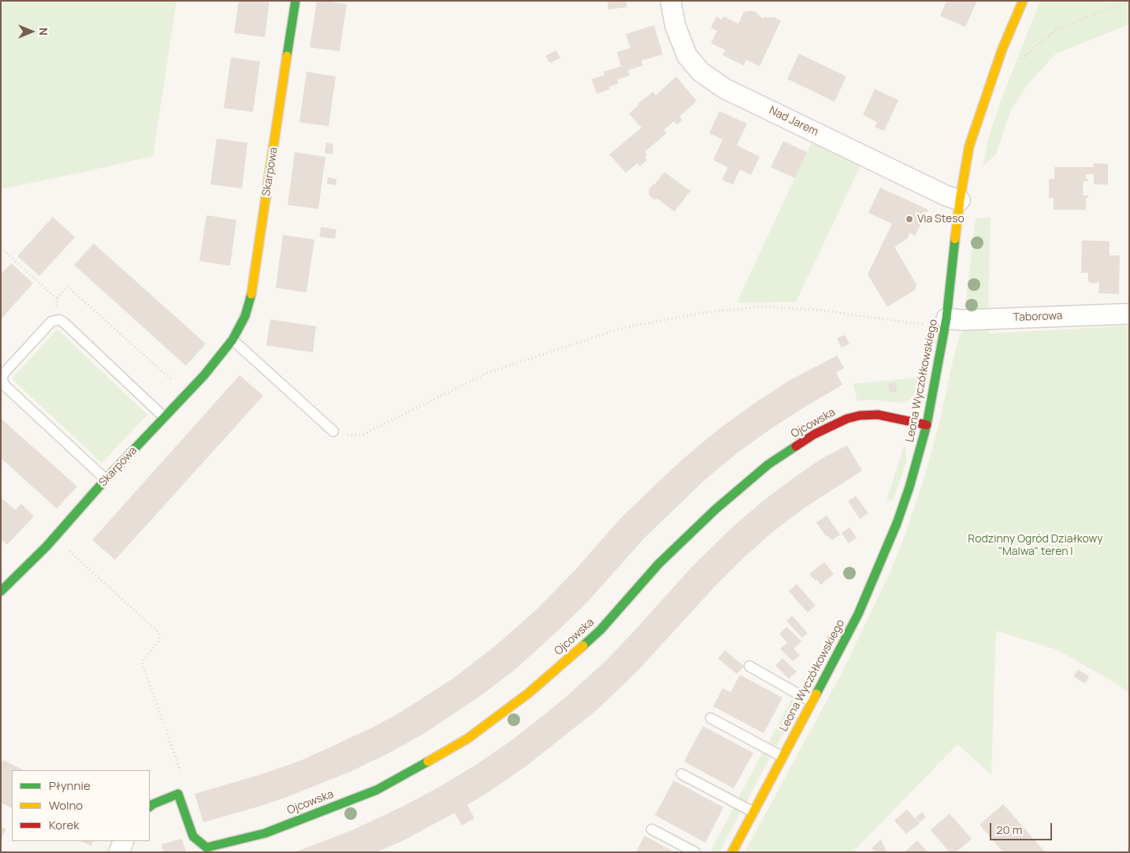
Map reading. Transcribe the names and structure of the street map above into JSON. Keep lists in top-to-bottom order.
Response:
{
  "streets": {
    "street": [
      "Nad Jarem",
      "Skarpowa",
      "Taborowa",
      "Leona Wyczółkowskiego",
      "Ojcowska"
    ]
  },
  "crossings": [
    ["Nad Jarem", "Leona Wyczółkowskiego"],
    ["Taborowa", "Leona Wyczółkowskiego"],
    ["Leona Wyczółkowskiego", "Ojcowska"]
  ],
  "parks": ["Rodzinny Ogród Działkowy \"Malwa\" teren I"],
  "places": ["Via Steso"],
  "legend": ["Płynnie", "Wolno", "Korek"],
  "scale_bar": "20 m",
  "north": "right"
}
